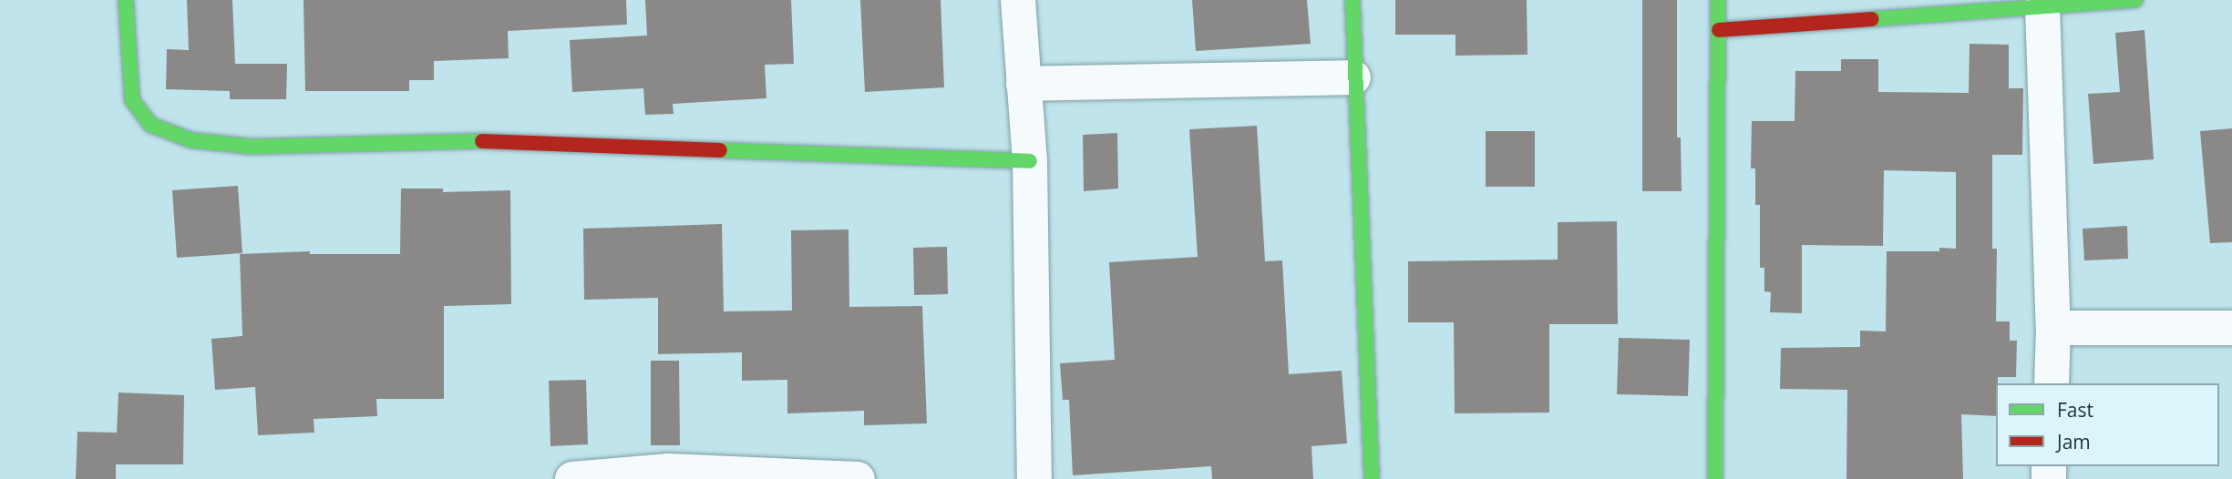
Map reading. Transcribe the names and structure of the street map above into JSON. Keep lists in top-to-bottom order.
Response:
{
  "legend": ["Fast", "Jam"]
}
